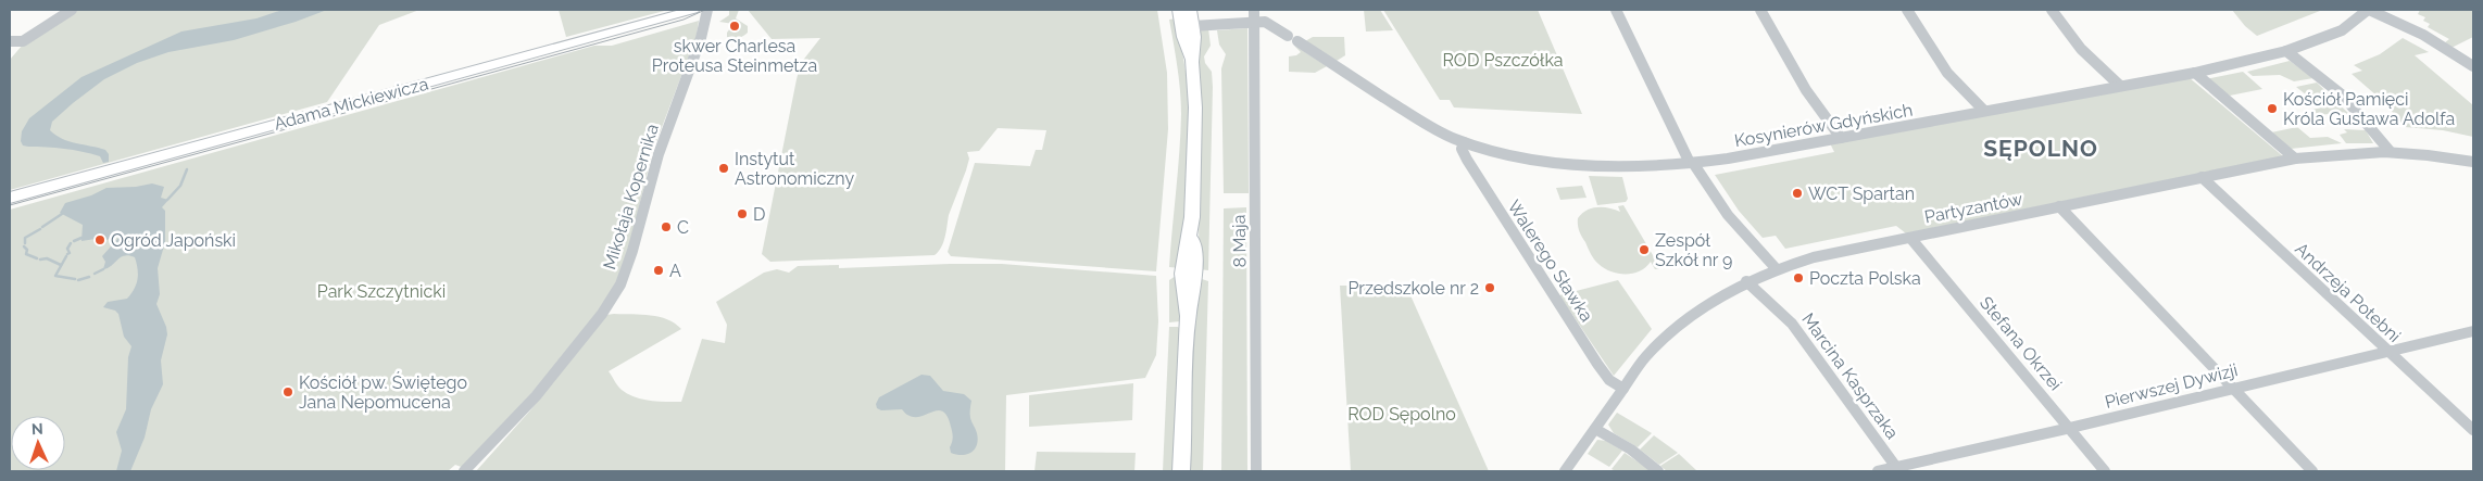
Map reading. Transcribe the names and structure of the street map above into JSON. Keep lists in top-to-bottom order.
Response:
{
  "streets": {
    "main road": ["Adama Mickiewicza"],
    "street": [
      "Kosynierów Gdyńskich",
      "Mikołaja Kopernika",
      "Partyzantów",
      "8 Maja",
      "Walerego Sławka",
      "Andrzeja Potebni",
      "Stefana Okrzei",
      "Marcina Kasprzaka",
      "Pierwszej Dywizji"
    ]
  },
  "crossings": [
    ["Kosynierów Gdyńskich", "Walerego Sławka"],
    ["Partyzantów", "Walerego Sławka"],
    ["Partyzantów", "Andrzeja Potebni"],
    ["Partyzantów", "Stefana Okrzei"],
    ["Partyzantów", "Marcina Kasprzaka"],
    ["Andrzeja Potebni", "Pierwszej Dywizji"],
    ["Stefana Okrzei", "Pierwszej Dywizji"],
    ["Marcina Kasprzaka", "Pierwszej Dywizji"]
  ],
  "districts": ["SĘPOLNO"],
  "parks": ["ROD Pszczółka", "Park Szczytnicki", "ROD Sępolno"],
  "places": [
    "skwer Charlesa Proteusa Steinmetza",
    "Kościół Pamięci Króla Gustawa Adolfa",
    "Instytut Astronomiczny",
    "WCT Spartan",
    "D",
    "C",
    "Ogród Japoński",
    "Zespół Szkół nr 9",
    "A",
    "Poczta Polska",
    "Przedszkole nr 2",
    "Kościół pw. Świętego Jana Nepomucena"
  ],
  "north": "top"
}
